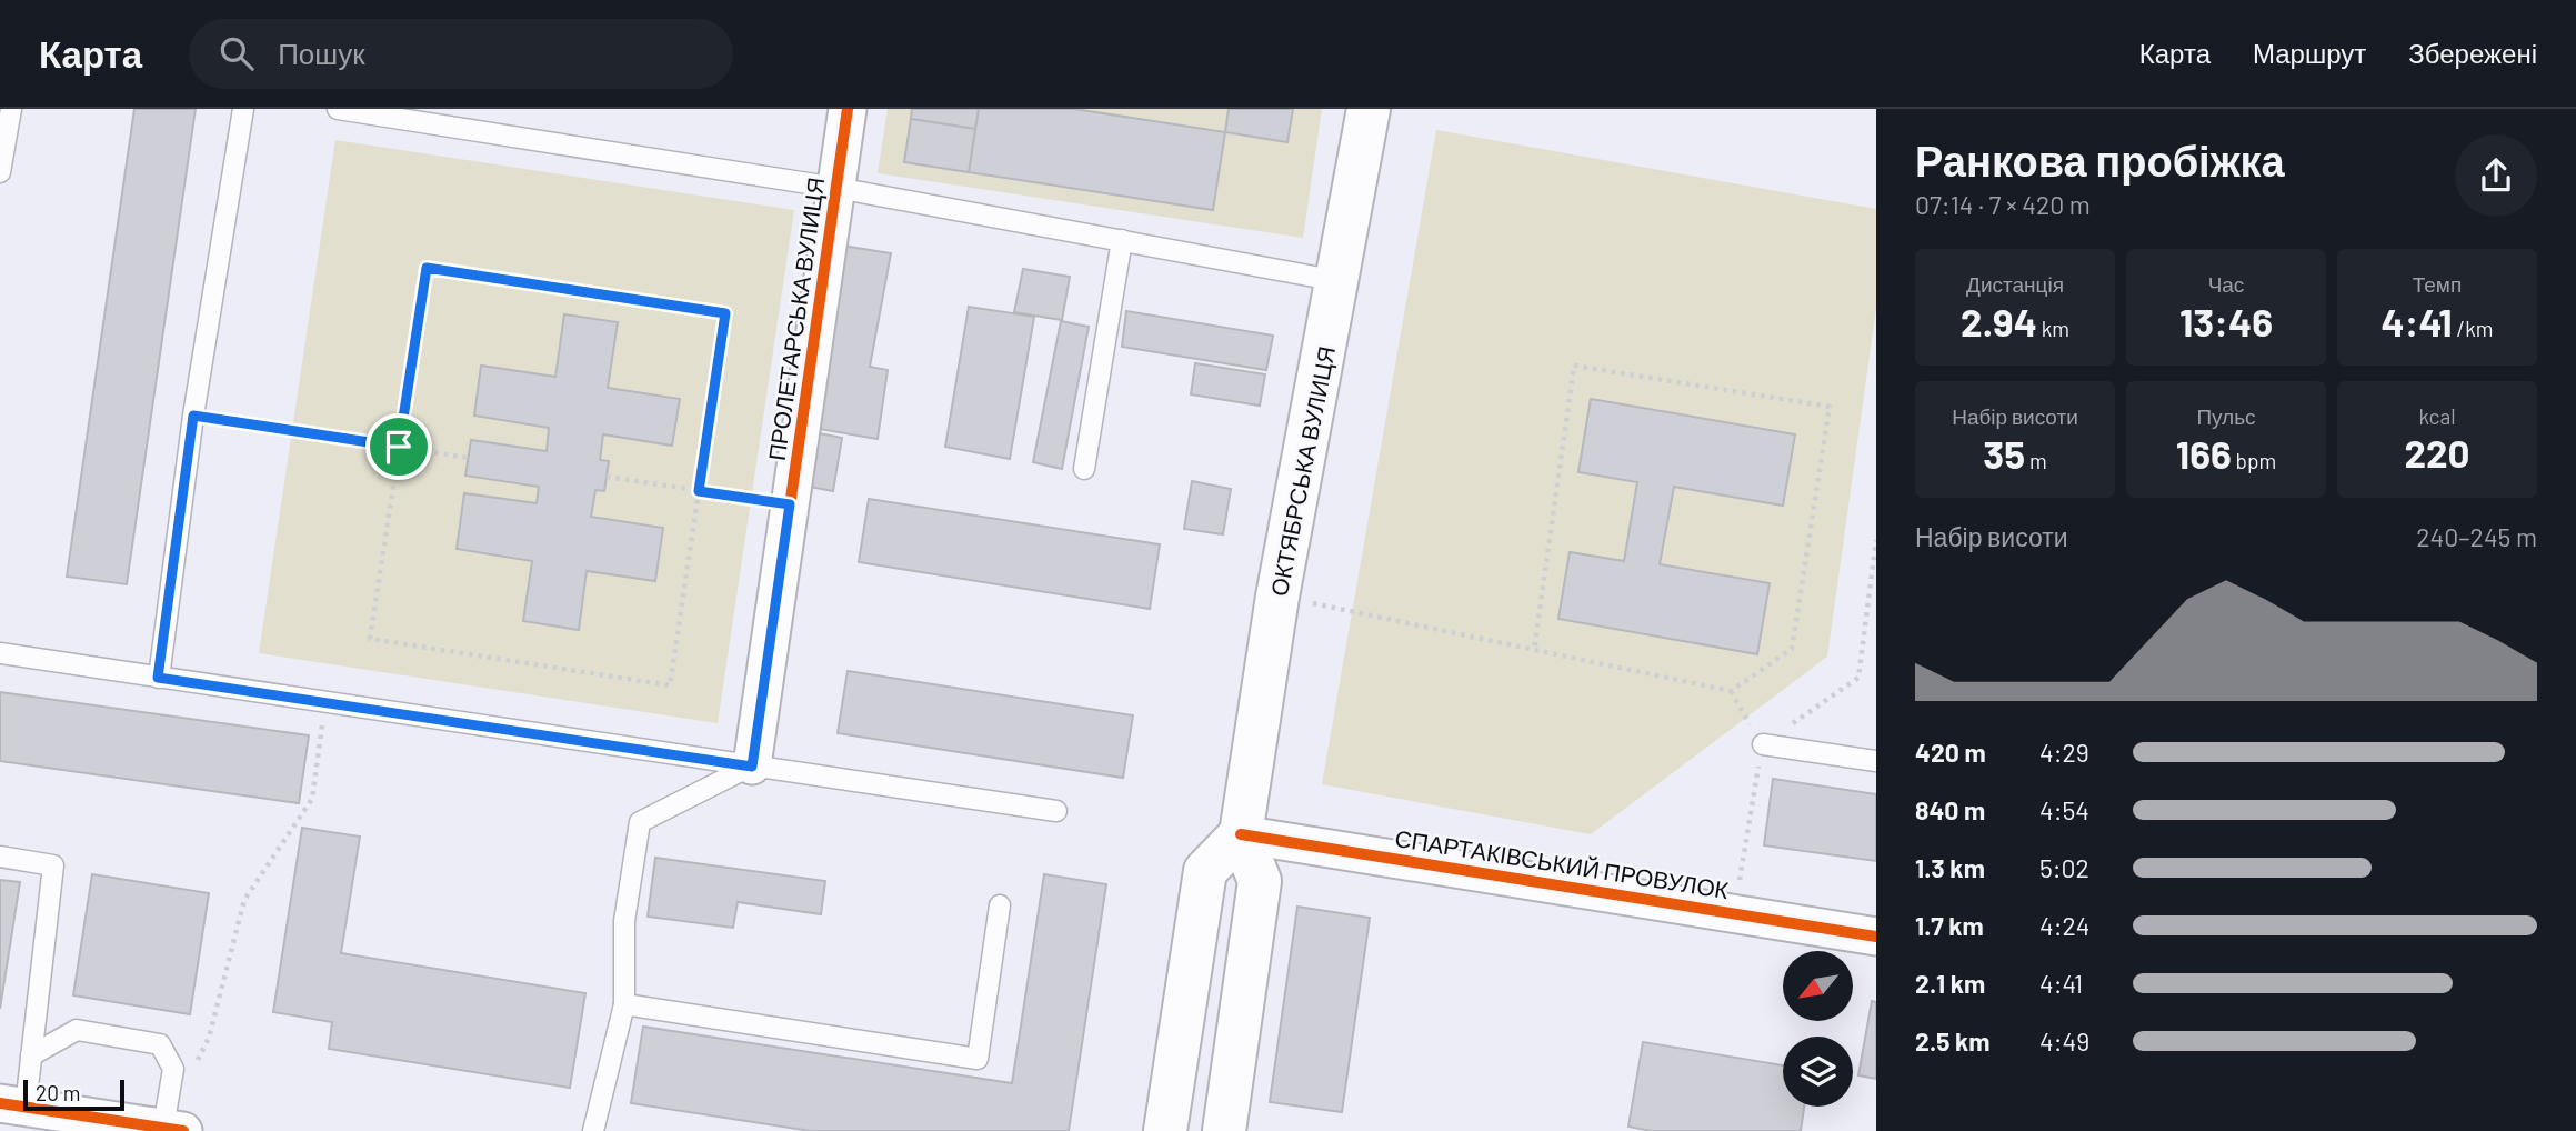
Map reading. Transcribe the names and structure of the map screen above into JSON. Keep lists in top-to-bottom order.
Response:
{
  "streets": {
    "main road": ["ОКТЯБРСЬКА ВУЛИЦЯ"],
    "street": ["ПРОЛЕТАРСЬКА ВУЛИЦЯ", "СПАРТАКІВСЬКИЙ ПРОВУЛОК"]
  },
  "crossings": [
    ["ОКТЯБРСЬКА ВУЛИЦЯ", "СПАРТАКІВСЬКИЙ ПРОВУЛОК"]
  ],
  "scale_bar": "20 m",
  "north": "bottom left",
  "page": {
    "header": "Карта",
    "search": "Пошук",
    "nav": ["Карта", "Маршрут", "Збережені"],
    "heading": ["Ранкова пробіжка", "07:14 · 7 × 420 m"],
    "stats": [
      ["Дистанція", "2.94 km"],
      ["Час", "13:46"],
      ["Темп", "4:41 /km"],
      ["Набір висоти", "35 m"],
      ["Пульс", "166 bpm"],
      ["kcal", "220"]
    ],
    "chart": ["Набір висоти", "240–245 m"],
    "list": [
      {
        "name": "420 m",
        "note": "4:29"
      },
      {
        "name": "840 m",
        "note": "4:54"
      },
      {
        "name": "1.3 km",
        "note": "5:02"
      },
      {
        "name": "1.7 km",
        "note": "4:24"
      },
      {
        "name": "2.1 km",
        "note": "4:41"
      },
      {
        "name": "2.5 km",
        "note": "4:49"
      }
    ],
    "scale": "20 m"
  }
}
